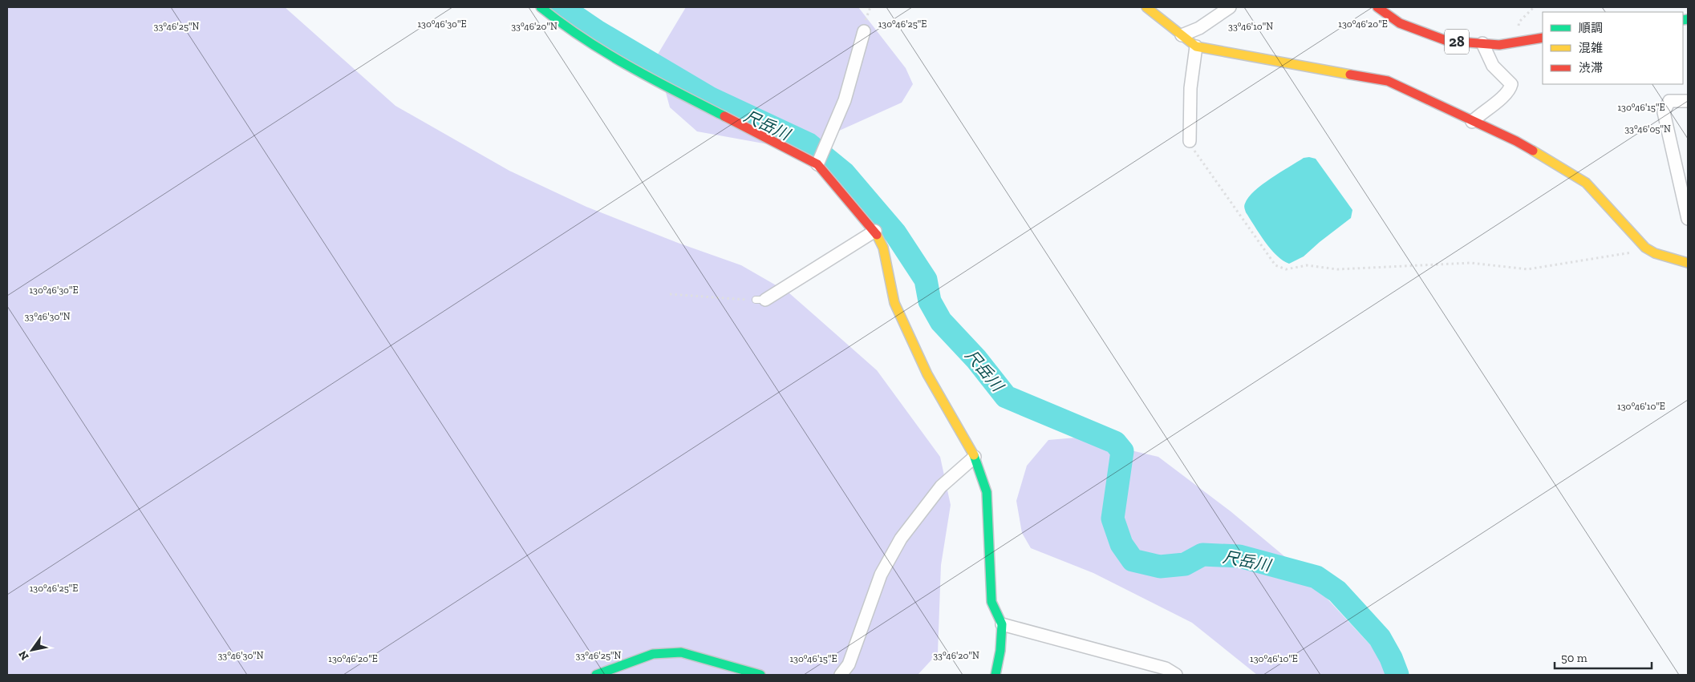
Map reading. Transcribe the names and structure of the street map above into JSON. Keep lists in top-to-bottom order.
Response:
{
  "streets": {
    "street": ["28"]
  },
  "water": ["尺岳川"],
  "legend": ["順調", "混雑", "渋滞"],
  "scale_bar": "50 m",
  "north": "bottom left",
  "coordinates": [
    "130°46'30\"E",
    "130°46'25\"E",
    "130°46'20\"E",
    "33°46'25\"N",
    "33°46'20\"N",
    "33°46'10\"N",
    "130°46'15\"E",
    "33°46'05\"N",
    "33°46'30\"N",
    "130°46'10\"E"
  ]
}
